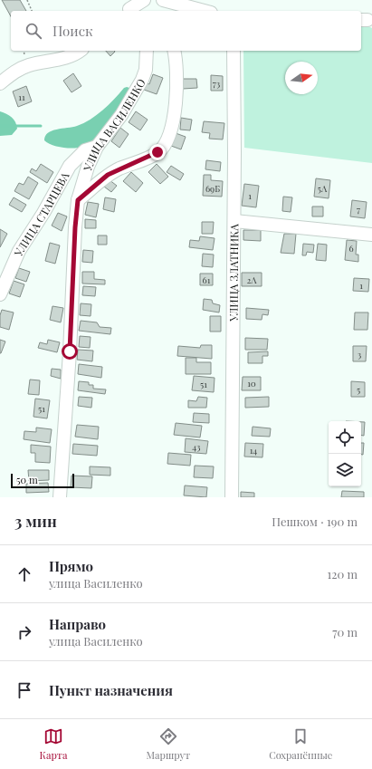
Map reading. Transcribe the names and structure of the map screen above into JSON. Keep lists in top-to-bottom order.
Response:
{
  "streets": {
    "street": ["УЛИЦА ВАСИЛЕНКО", "УЛИЦА СТАРЦЕВА", "УЛИЦА ЗЛАТНИКА"]
  },
  "crossings": [
    ["УЛИЦА ВАСИЛЕНКО", "УЛИЦА СТАРЦЕВА"]
  ],
  "house_numbers": [
    "73",
    "11",
    "69Б",
    "5А",
    "1",
    "7",
    "6",
    "61",
    "2А",
    "1",
    "3",
    "10",
    "51",
    "5",
    "51",
    "43",
    "14"
  ],
  "scale_bar": "50 m",
  "north": "right",
  "page": {
    "search": "Поиск",
    "scale": "50 m",
    "heading": ["3 мин", "Пешком · 190 m"],
    "list": [
      ["Прямо", "улица Василенко", "120 m"],
      ["Направо", "улица Василенко", "70 m"],
      "Пункт назначения"
    ],
    "nav": ["Карта", "Маршрут", "Сохранённые"]
  }
}
